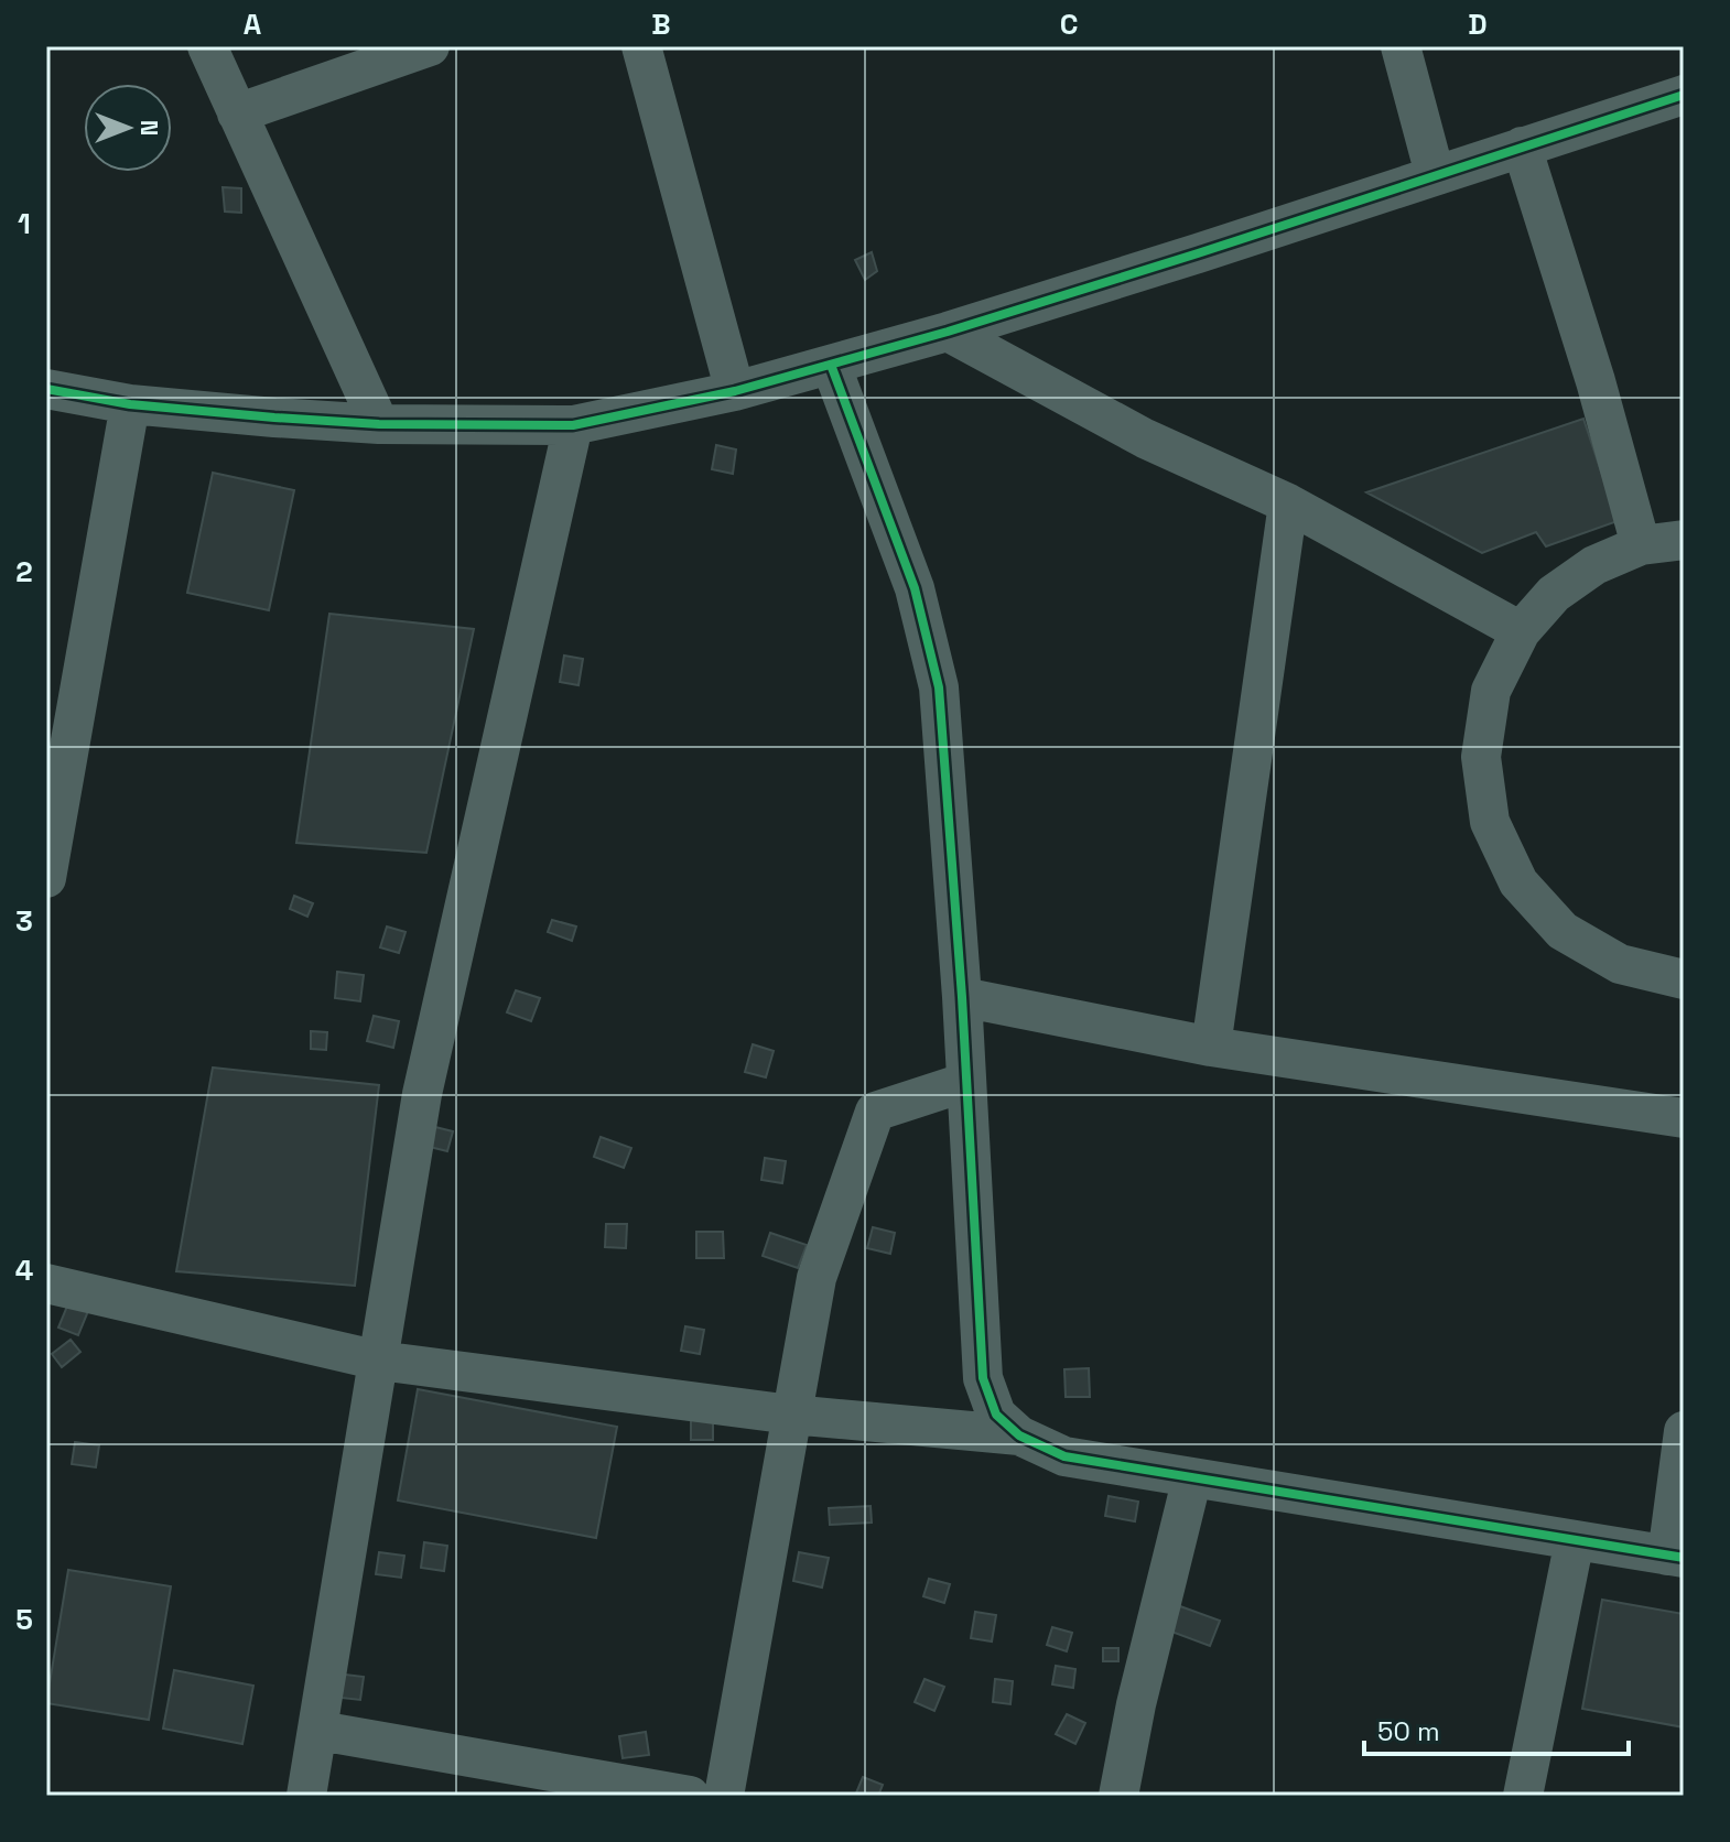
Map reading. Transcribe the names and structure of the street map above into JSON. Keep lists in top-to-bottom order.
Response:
{
  "scale_bar": "50 m",
  "north": "right",
  "grid": {
    "columns": [
      "A",
      "B",
      "C",
      "D"
    ],
    "rows": [
      "1",
      "2",
      "3",
      "4",
      "5"
    ]
  }
}
